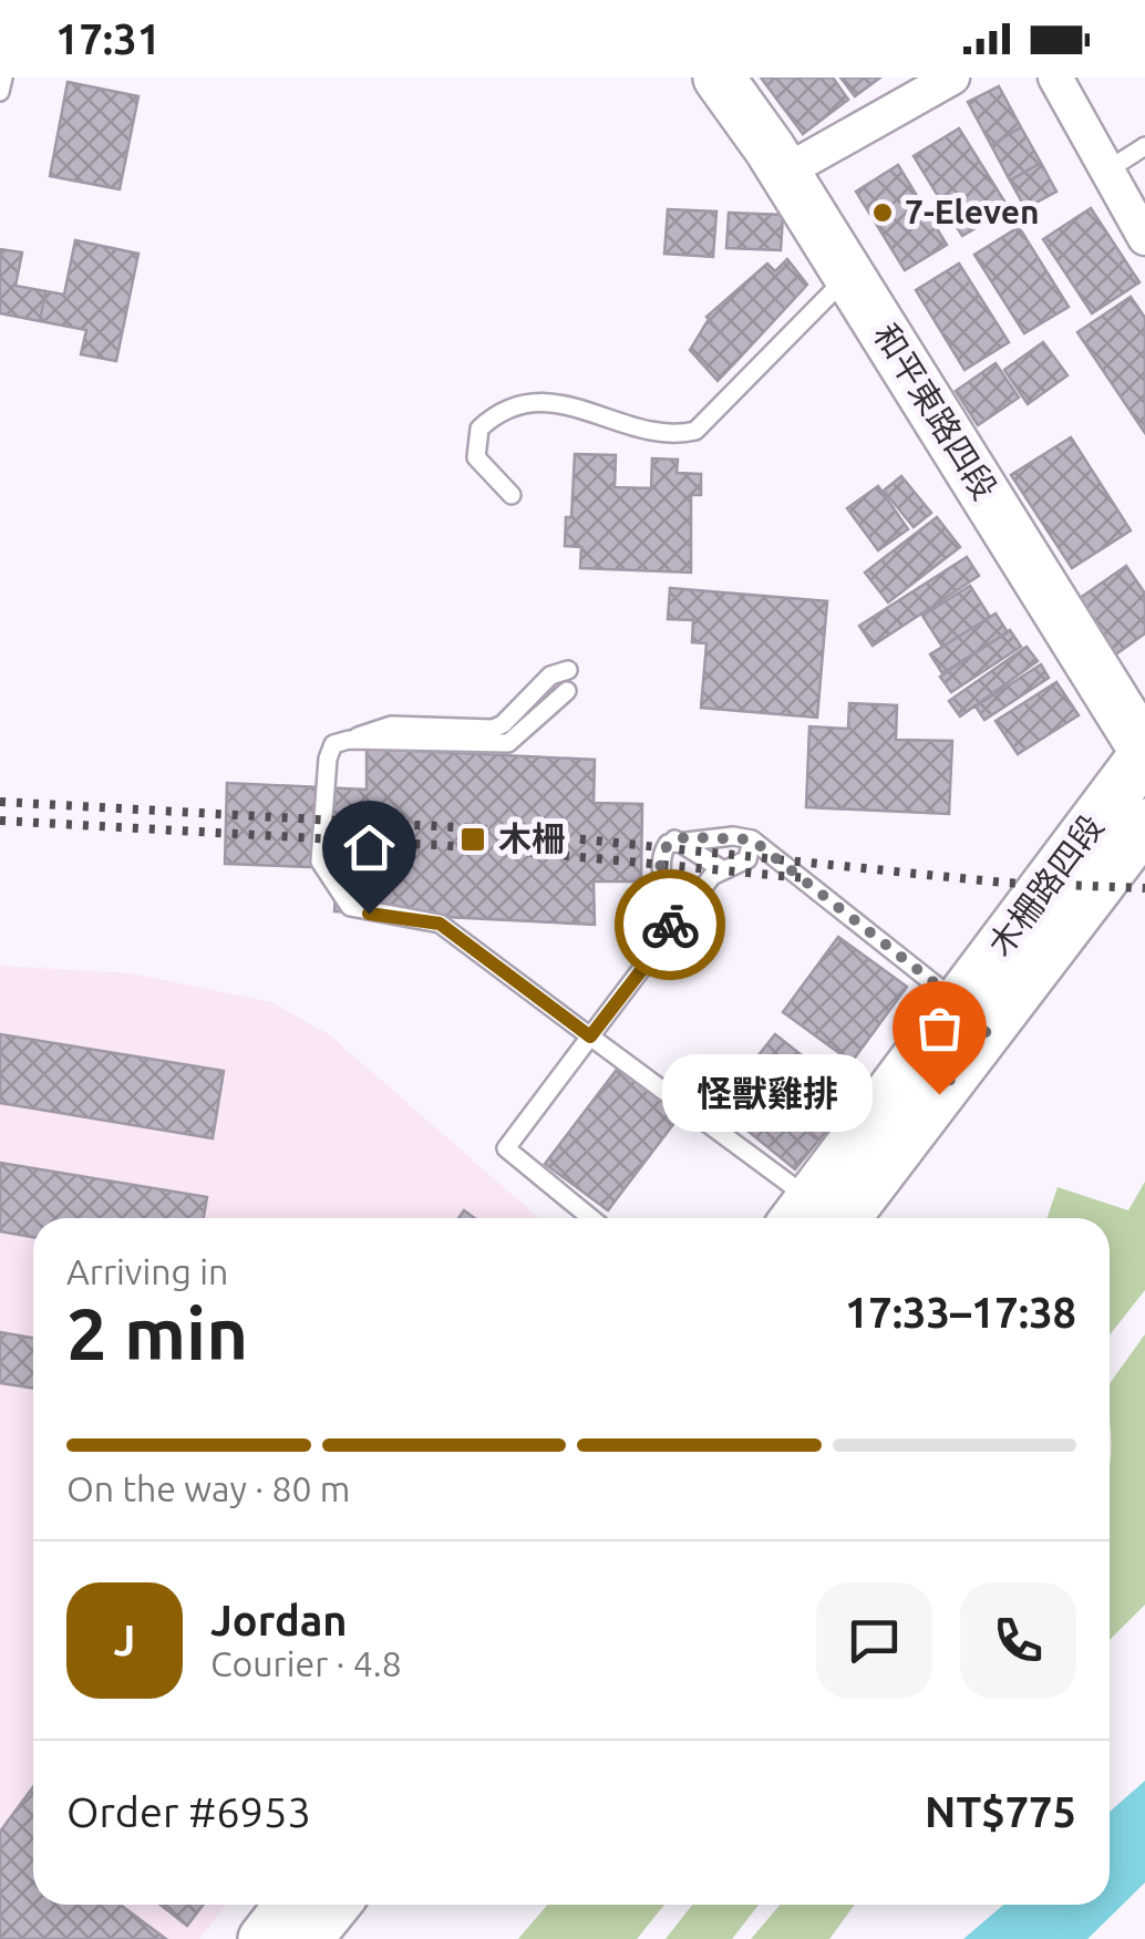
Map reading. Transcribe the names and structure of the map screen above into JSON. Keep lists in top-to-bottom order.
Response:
{
  "streets": {
    "main road": ["和平東路四段", "木柵路四段"]
  },
  "crossings": [
    ["和平東路四段", "木柵路四段"]
  ],
  "places": {
    "other": ["7-Eleven", "怪獸雞排"],
    "transit": ["木柵"]
  },
  "page": {
    "status": "17:31",
    "bubble": "怪獸雞排",
    "heading": ["2 min", "Arriving in", "17:33–17:38"],
    "panel": [
      "Jordan",
      "Courier · 4.8",
      "Order #6953",
      "NT$775"
    ],
    "bar": "On the way · 80 m",
    "round": "J"
  }
}
